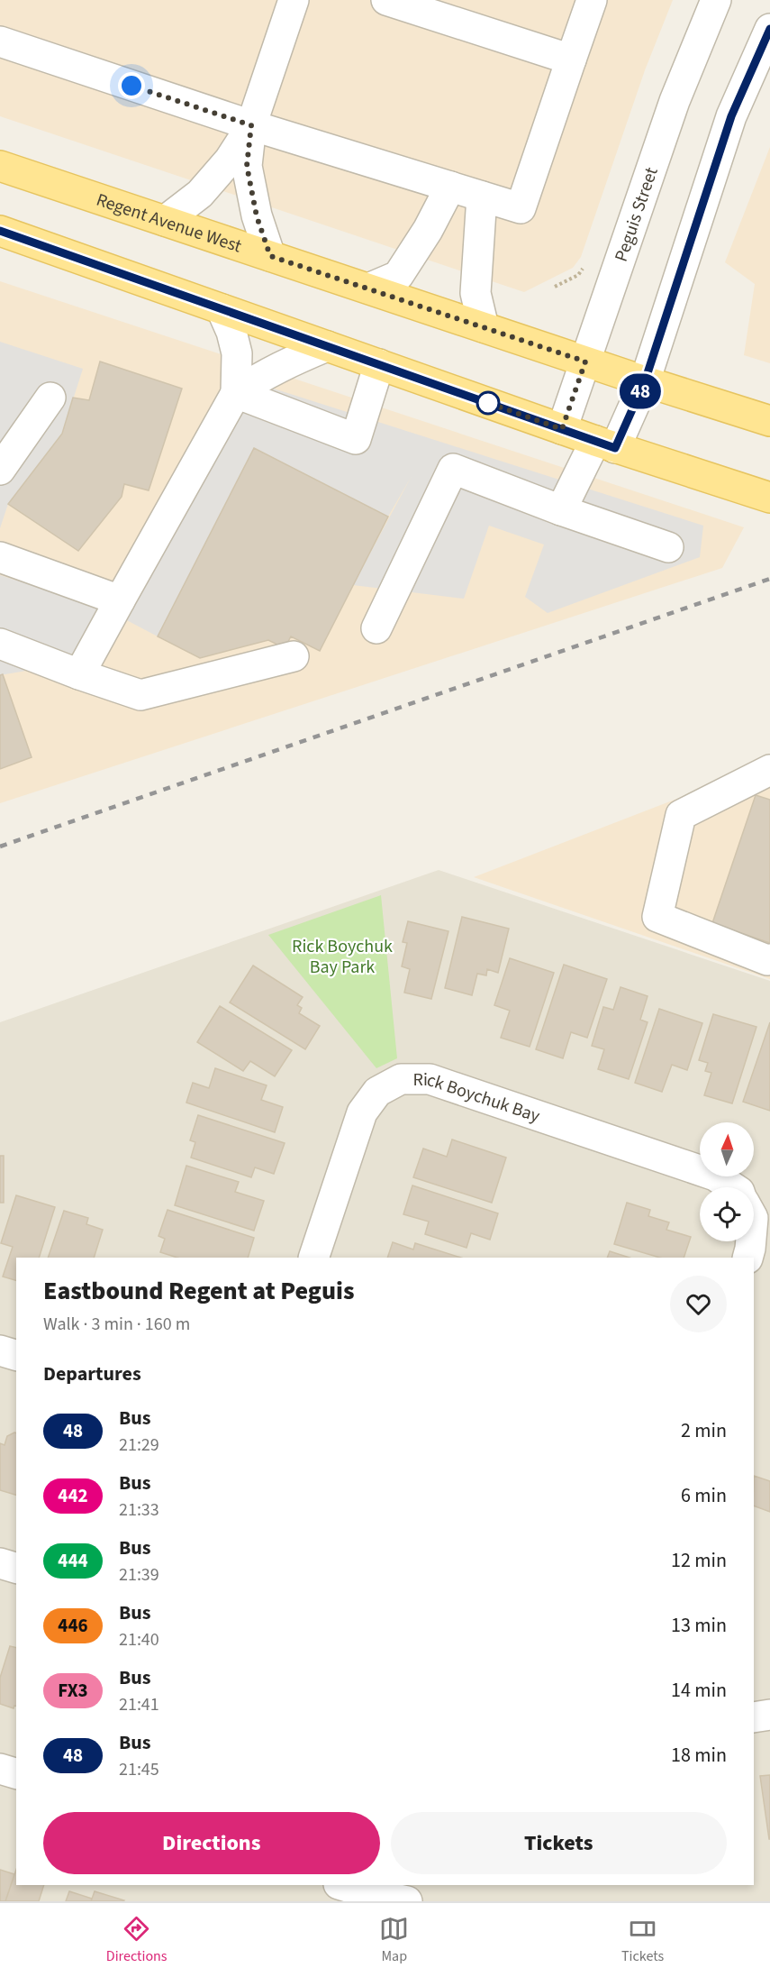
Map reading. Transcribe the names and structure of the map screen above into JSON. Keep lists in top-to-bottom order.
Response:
{
  "streets": {
    "main road": ["Regent Avenue West"],
    "street": ["Peguis Street", "Rick Boychuk Bay"]
  },
  "crossings": [
    ["Peguis Street", "Regent Avenue West"]
  ],
  "parks": ["Rick Boychuk Bay Park"],
  "lines": ["bus line 48"],
  "north": "top",
  "page": {
    "on_map": "48",
    "heading": [
      ["Eastbound Regent at Peguis", "Walk · 3 min · 160 m"],
      "Departures"
    ],
    "list": [
      {
        "mark": "48",
        "name": "Bus",
        "note": "21:29",
        "value": "2 min"
      },
      {
        "mark": "442",
        "name": "Bus",
        "note": "21:33",
        "value": "6 min"
      },
      {
        "mark": "444",
        "name": "Bus",
        "note": "21:39",
        "value": "12 min"
      },
      {
        "mark": "446",
        "name": "Bus",
        "note": "21:40",
        "value": "13 min"
      },
      {
        "mark": "FX3",
        "name": "Bus",
        "note": "21:41",
        "value": "14 min"
      },
      {
        "mark": "48",
        "name": "Bus",
        "note": "21:45",
        "value": "18 min"
      }
    ],
    "buttons": ["Directions", "Tickets"],
    "tabs": ["Directions", "Map", "Tickets"]
  }
}
